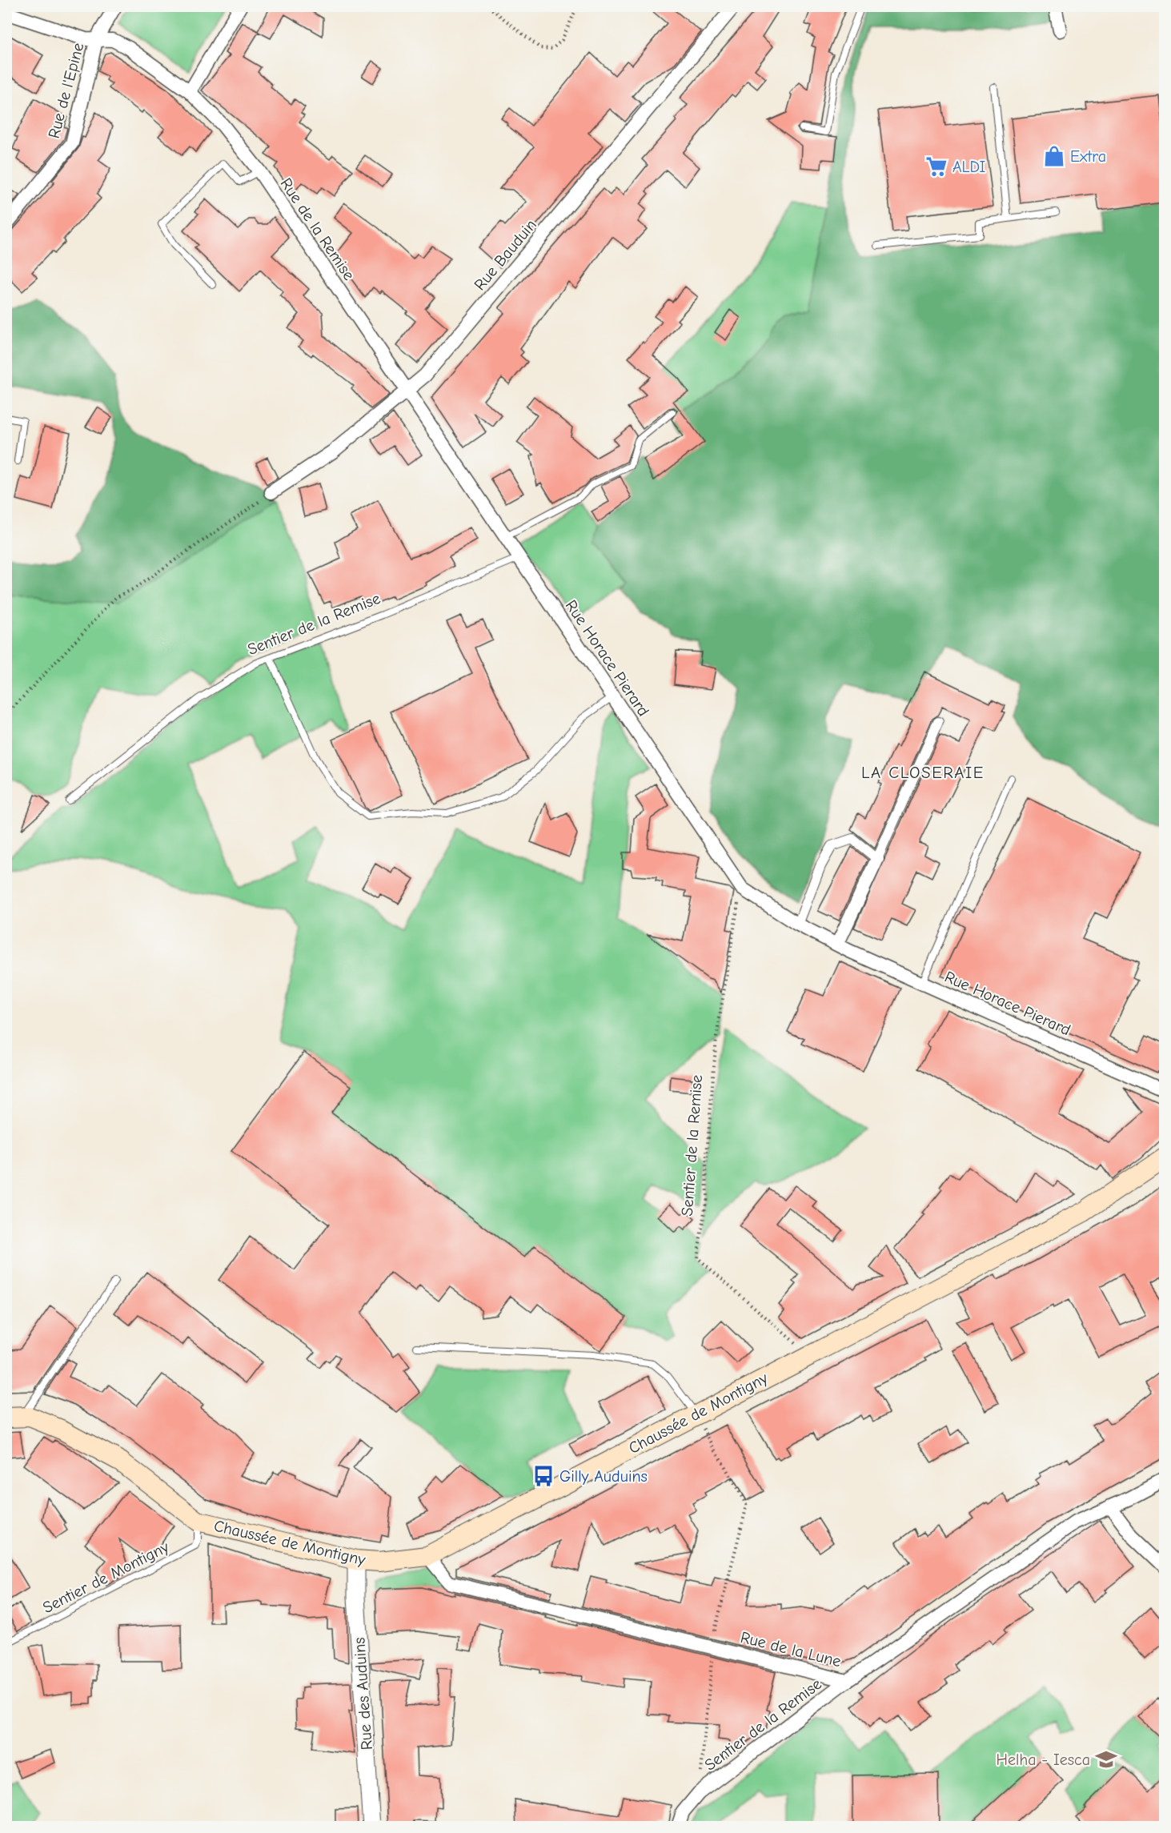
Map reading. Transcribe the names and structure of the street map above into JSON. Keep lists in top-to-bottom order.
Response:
{
  "streets": {
    "main road": ["Chaussée de Montigny"],
    "street": [
      "Rue de l'Epine",
      "Rue de la Remise",
      "Rue Bauduin",
      "Sentier de la Remise",
      "Rue Horace Pierard",
      "Rue de la Lune",
      "Rue des Auduins"
    ],
    "lane": ["Sentier de Montigny"]
  },
  "crossings": [
    ["Rue de l'Epine", "Rue de la Remise"],
    ["Rue de la Remise", "Rue Bauduin"],
    ["Rue de la Remise", "Rue Horace Pierard"],
    ["Rue Bauduin", "Rue Horace Pierard"],
    ["Sentier de la Remise", "Rue Horace Pierard"],
    ["Sentier de la Remise", "Chaussée de Montigny"],
    ["Sentier de la Remise", "Rue de la Lune"],
    ["Chaussée de Montigny", "Sentier de Montigny"],
    ["Chaussée de Montigny", "Rue de la Lune"],
    ["Chaussée de Montigny", "Rue des Auduins"]
  ],
  "districts": ["LA CLOSERAIE"],
  "places": {
    "shop": ["Extra"],
    "supermarket": ["ALDI"],
    "bus stop": ["Gilly Auduins"],
    "school or university": ["Helha - Iesca"]
  }
}
